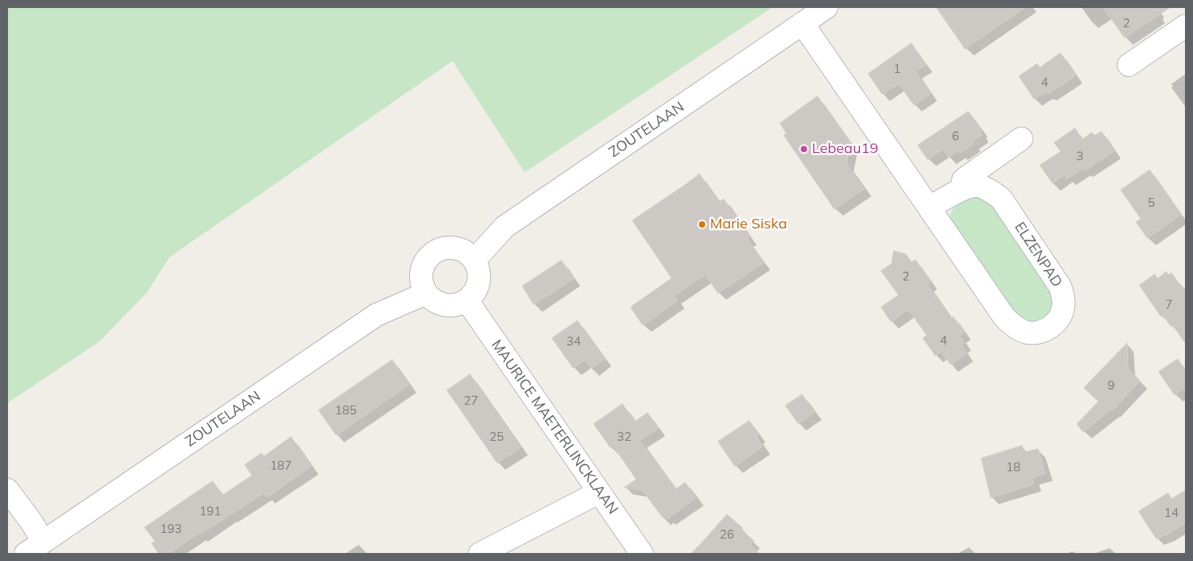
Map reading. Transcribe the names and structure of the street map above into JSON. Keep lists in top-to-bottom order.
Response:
{
  "streets": {
    "street": ["ZOUTELAAN", "ELZENPAD", "MAURICE MAETERLINCKLAAN"]
  },
  "crossings": [
    ["ZOUTELAAN", "ELZENPAD"],
    ["ZOUTELAAN", "MAURICE MAETERLINCKLAAN"]
  ],
  "places": ["Lebeau19", "Marie Siska"],
  "house_numbers": [
    "2",
    "1",
    "4",
    "6",
    "3",
    "5",
    "2",
    "7",
    "4",
    "34",
    "9",
    "27",
    "185",
    "25",
    "32",
    "187",
    "18",
    "191",
    "14",
    "193",
    "26"
  ]
}
